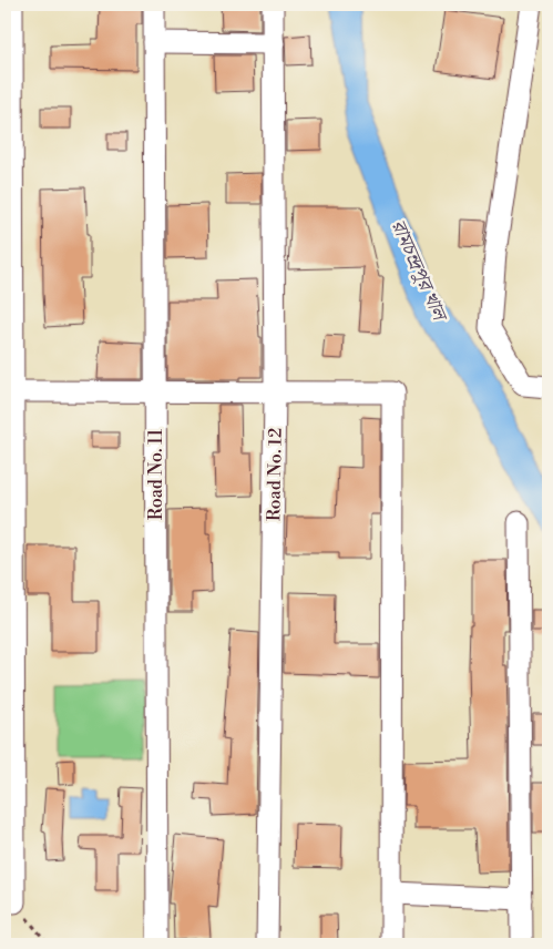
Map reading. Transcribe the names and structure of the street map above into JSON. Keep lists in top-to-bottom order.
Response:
{
  "streets": {
    "street": ["Road No. 11", "Road No. 12"]
  },
  "water": ["রামচন্দ্রপুর খাল"]
}
